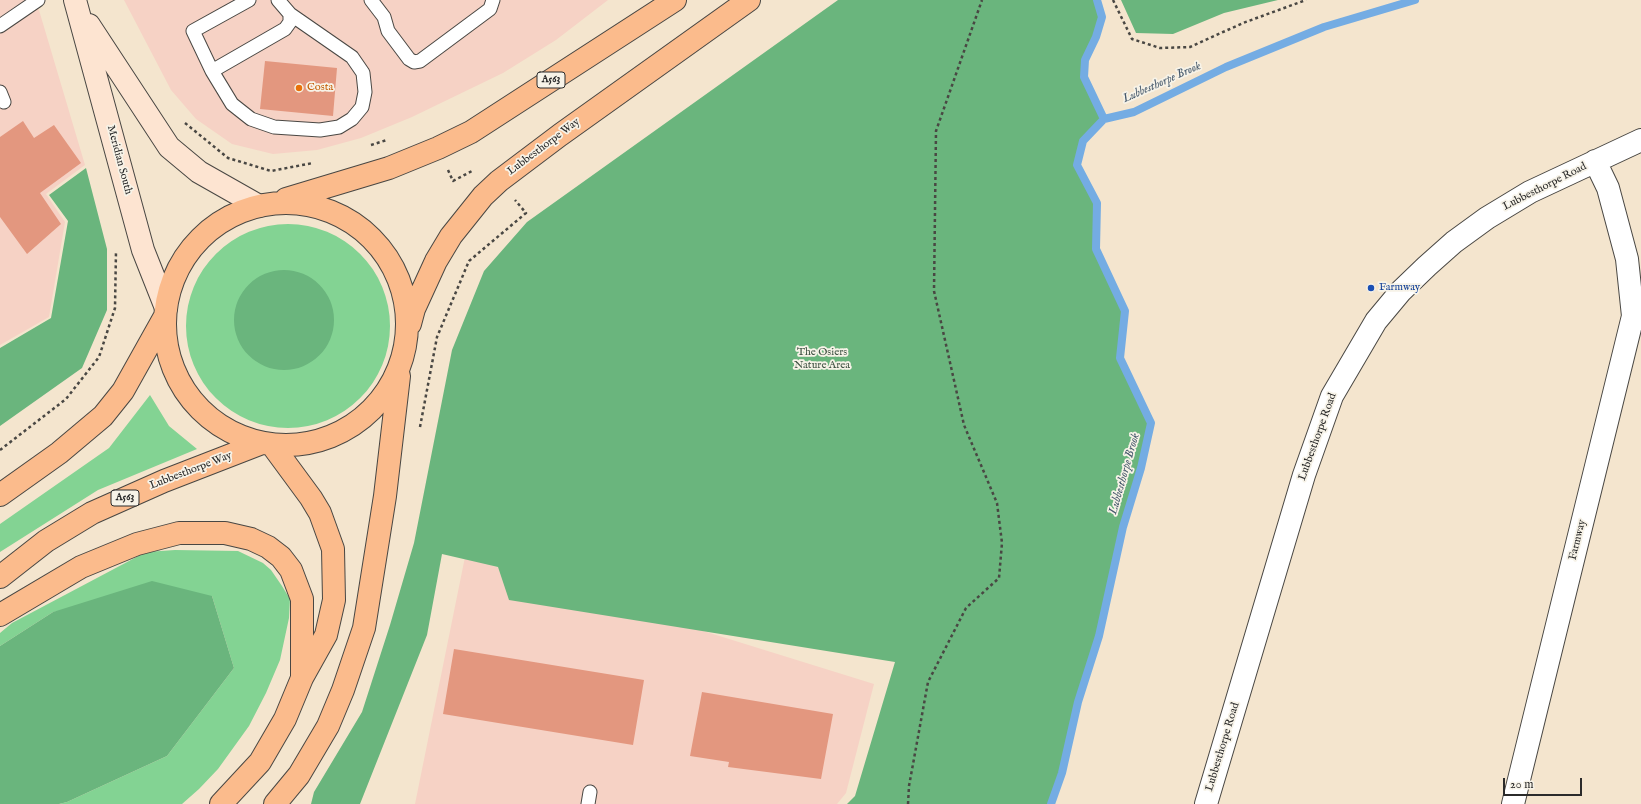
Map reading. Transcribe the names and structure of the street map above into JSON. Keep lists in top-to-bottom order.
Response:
{
  "streets": {
    "highway": ["A563", "Lubbesthorpe Way"],
    "street": ["Meridian South", "Lubbesthorpe Road", "Farmway"]
  },
  "crossings": [
    ["A563", "Meridian South"],
    ["Lubbesthorpe Road", "Farmway"]
  ],
  "water": ["Lubbesthorpe Brook"],
  "parks": ["The Osiers Nature Area"],
  "places": ["Costa", "Farmway"],
  "scale_bar": "20 m"
}
